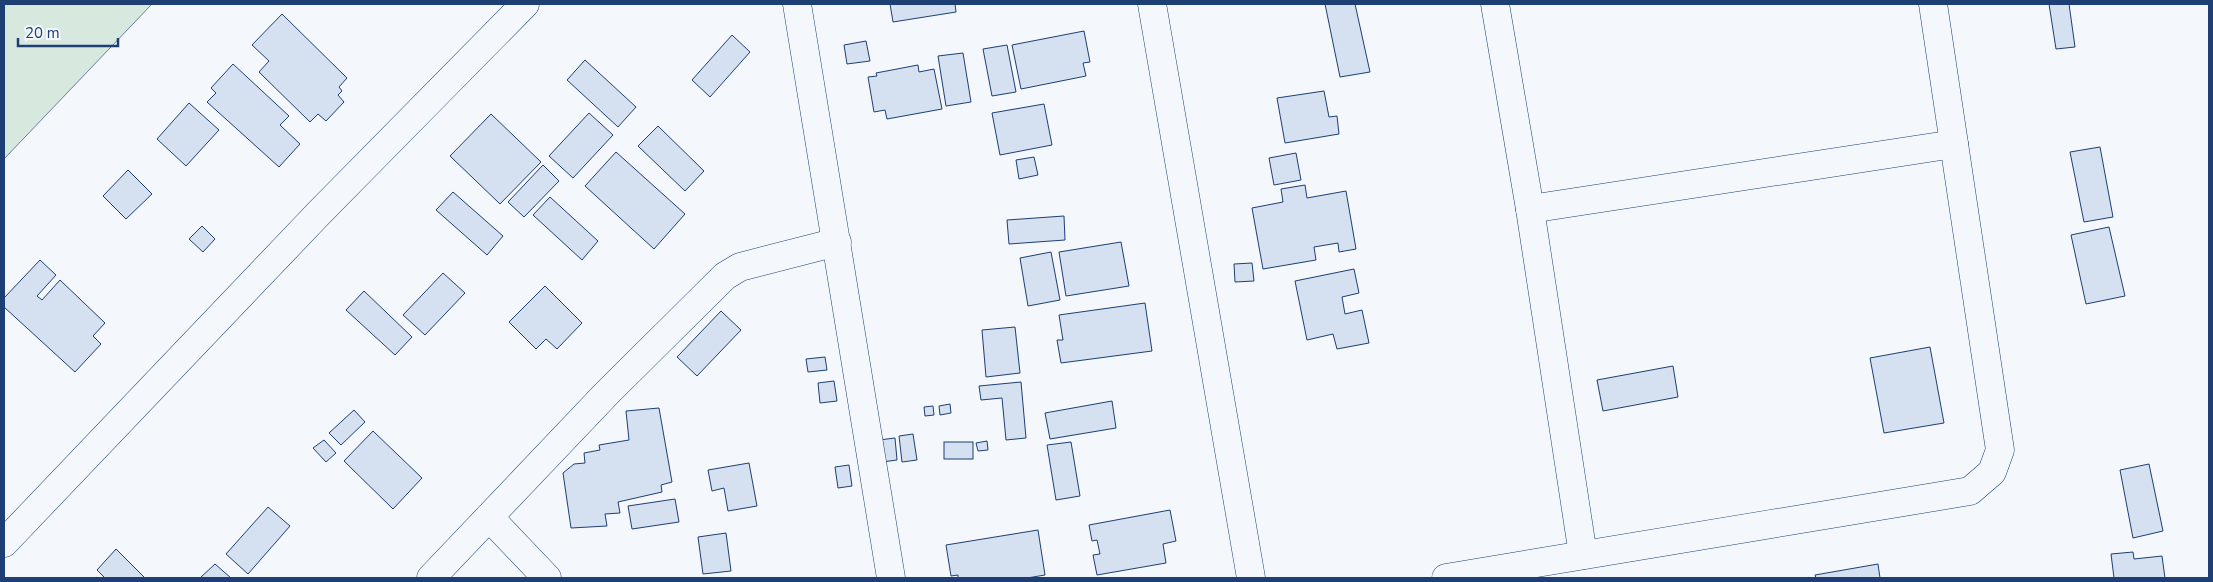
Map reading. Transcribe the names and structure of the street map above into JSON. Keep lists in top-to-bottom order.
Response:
{
  "scale_bar": "20 m"
}
